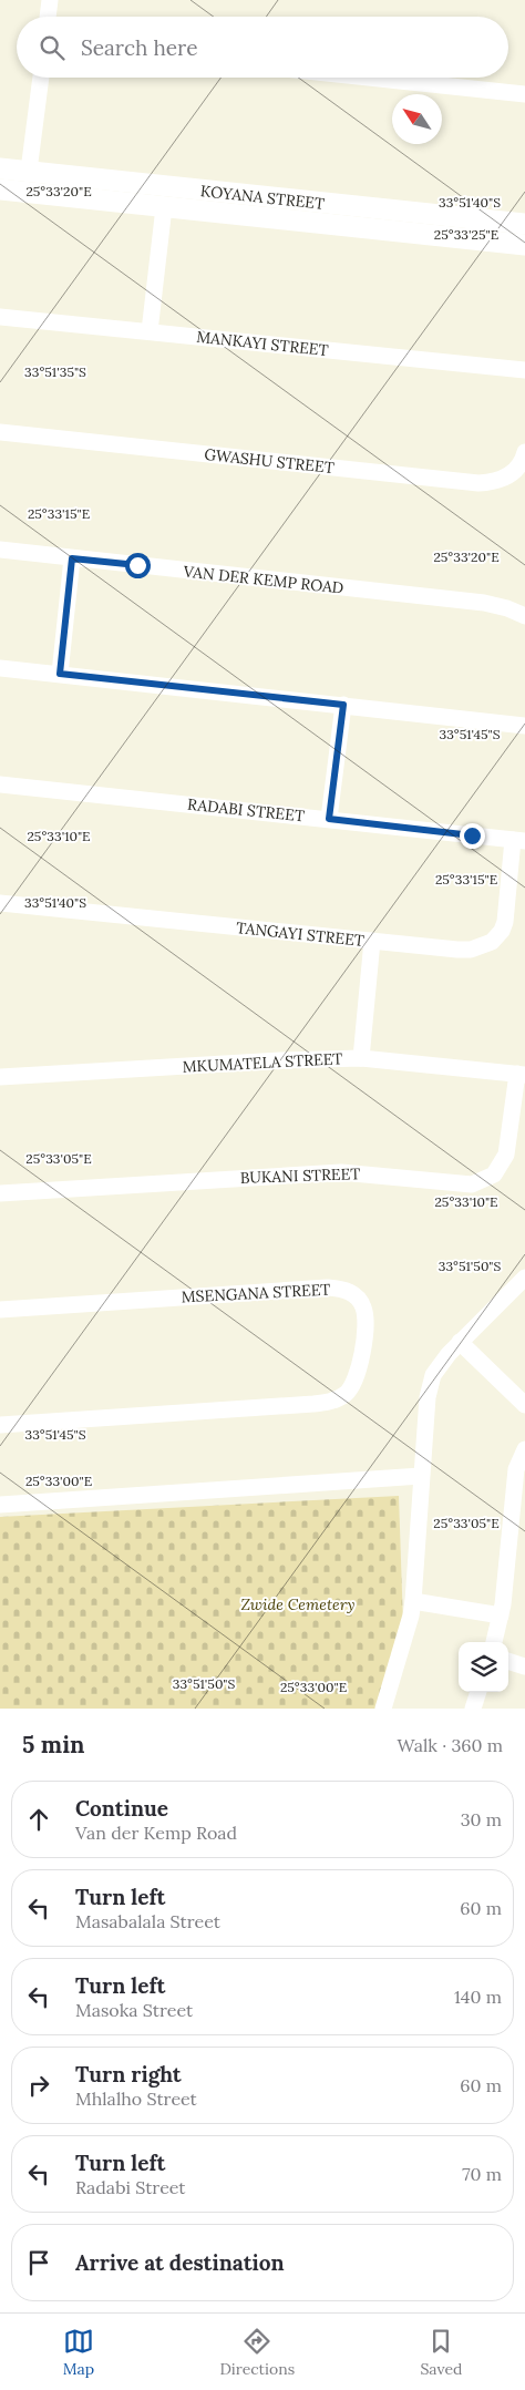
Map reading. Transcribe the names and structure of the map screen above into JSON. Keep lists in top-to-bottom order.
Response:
{
  "streets": {
    "main road": ["KOYANA STREET"],
    "street": [
      "MANKAYI STREET",
      "GWASHU STREET",
      "VAN DER KEMP ROAD",
      "RADABI STREET",
      "TANGAYI STREET",
      "MKUMATELA STREET",
      "BUKANI STREET",
      "MSENGANA STREET"
    ]
  },
  "crossings": [
    ["RADABI STREET", "TANGAYI STREET"],
    ["MKUMATELA STREET", "BUKANI STREET"]
  ],
  "parks": ["Zwide Cemetery"],
  "north": "top left",
  "page": {
    "search": "Search here",
    "heading": ["5 min", "Walk · 360 m"],
    "list": [
      ["Continue", "Van der Kemp Road", "30 m"],
      ["Turn left", "Masabalala Street", "60 m"],
      ["Turn left", "Masoka Street", "140 m"],
      ["Turn right", "Mhlalho Street", "60 m"],
      ["Turn left", "Radabi Street", "70 m"],
      "Arrive at destination"
    ],
    "nav": ["Map", "Directions", "Saved"]
  },
  "coordinates": [
    "25°33'20\"E",
    "33°51'40\"S",
    "25°33'25\"E",
    "33°51'35\"S",
    "25°33'15\"E",
    "33°51'45\"S",
    "25°33'10\"E",
    "25°33'05\"E",
    "33°51'50\"S",
    "25°33'00\"E"
  ]
}
